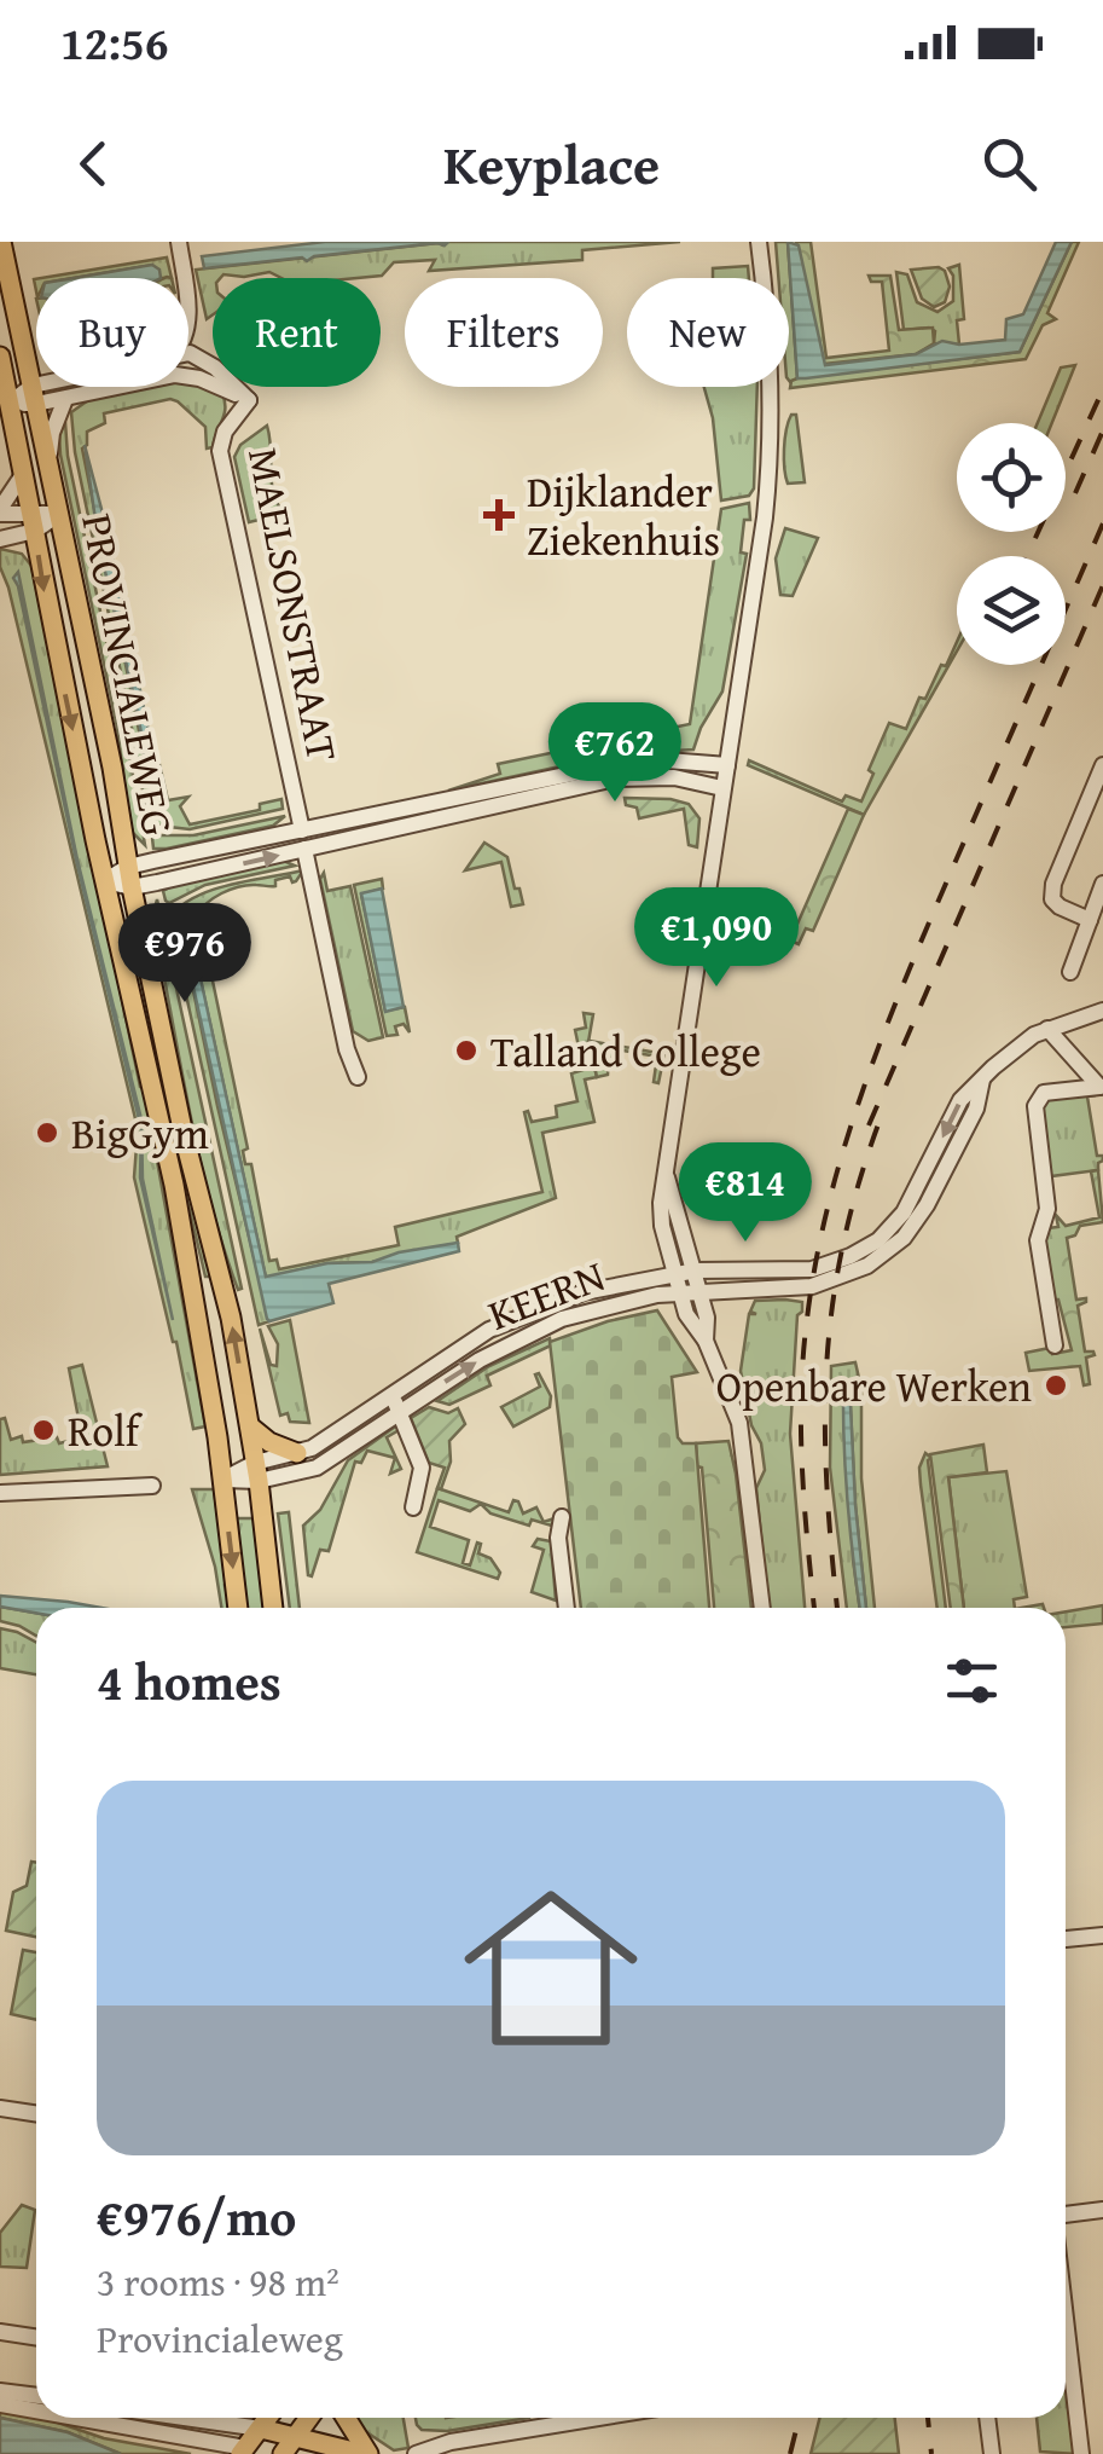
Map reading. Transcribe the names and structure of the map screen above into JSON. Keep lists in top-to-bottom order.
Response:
{
  "streets": {
    "main road": ["PROVINCIALEWEG"],
    "street": ["MAELSONSTRAAT", "KEERN"]
  },
  "crossings": [
    ["MAELSONSTRAAT", "PROVINCIALEWEG"],
    ["PROVINCIALEWEG", "KEERN"]
  ],
  "places": {
    "health": ["Dijklander Ziekenhuis"],
    "other": [
      "Talland College",
      "BigGym",
      "Openbare Werken",
      "Rolf"
    ]
  },
  "page": {
    "status": "12:56",
    "header": "Keyplace",
    "chip": [
      "Buy",
      "Rent",
      "Filters",
      "New"
    ],
    "price": [
      "€762",
      "€1,090",
      "€976",
      "€814"
    ],
    "heading": "4 homes",
    "list": [
      {
        "name": "€976/mo",
        "note": "3 rooms · 98 m² · Provincialeweg"
      }
    ]
  }
}
